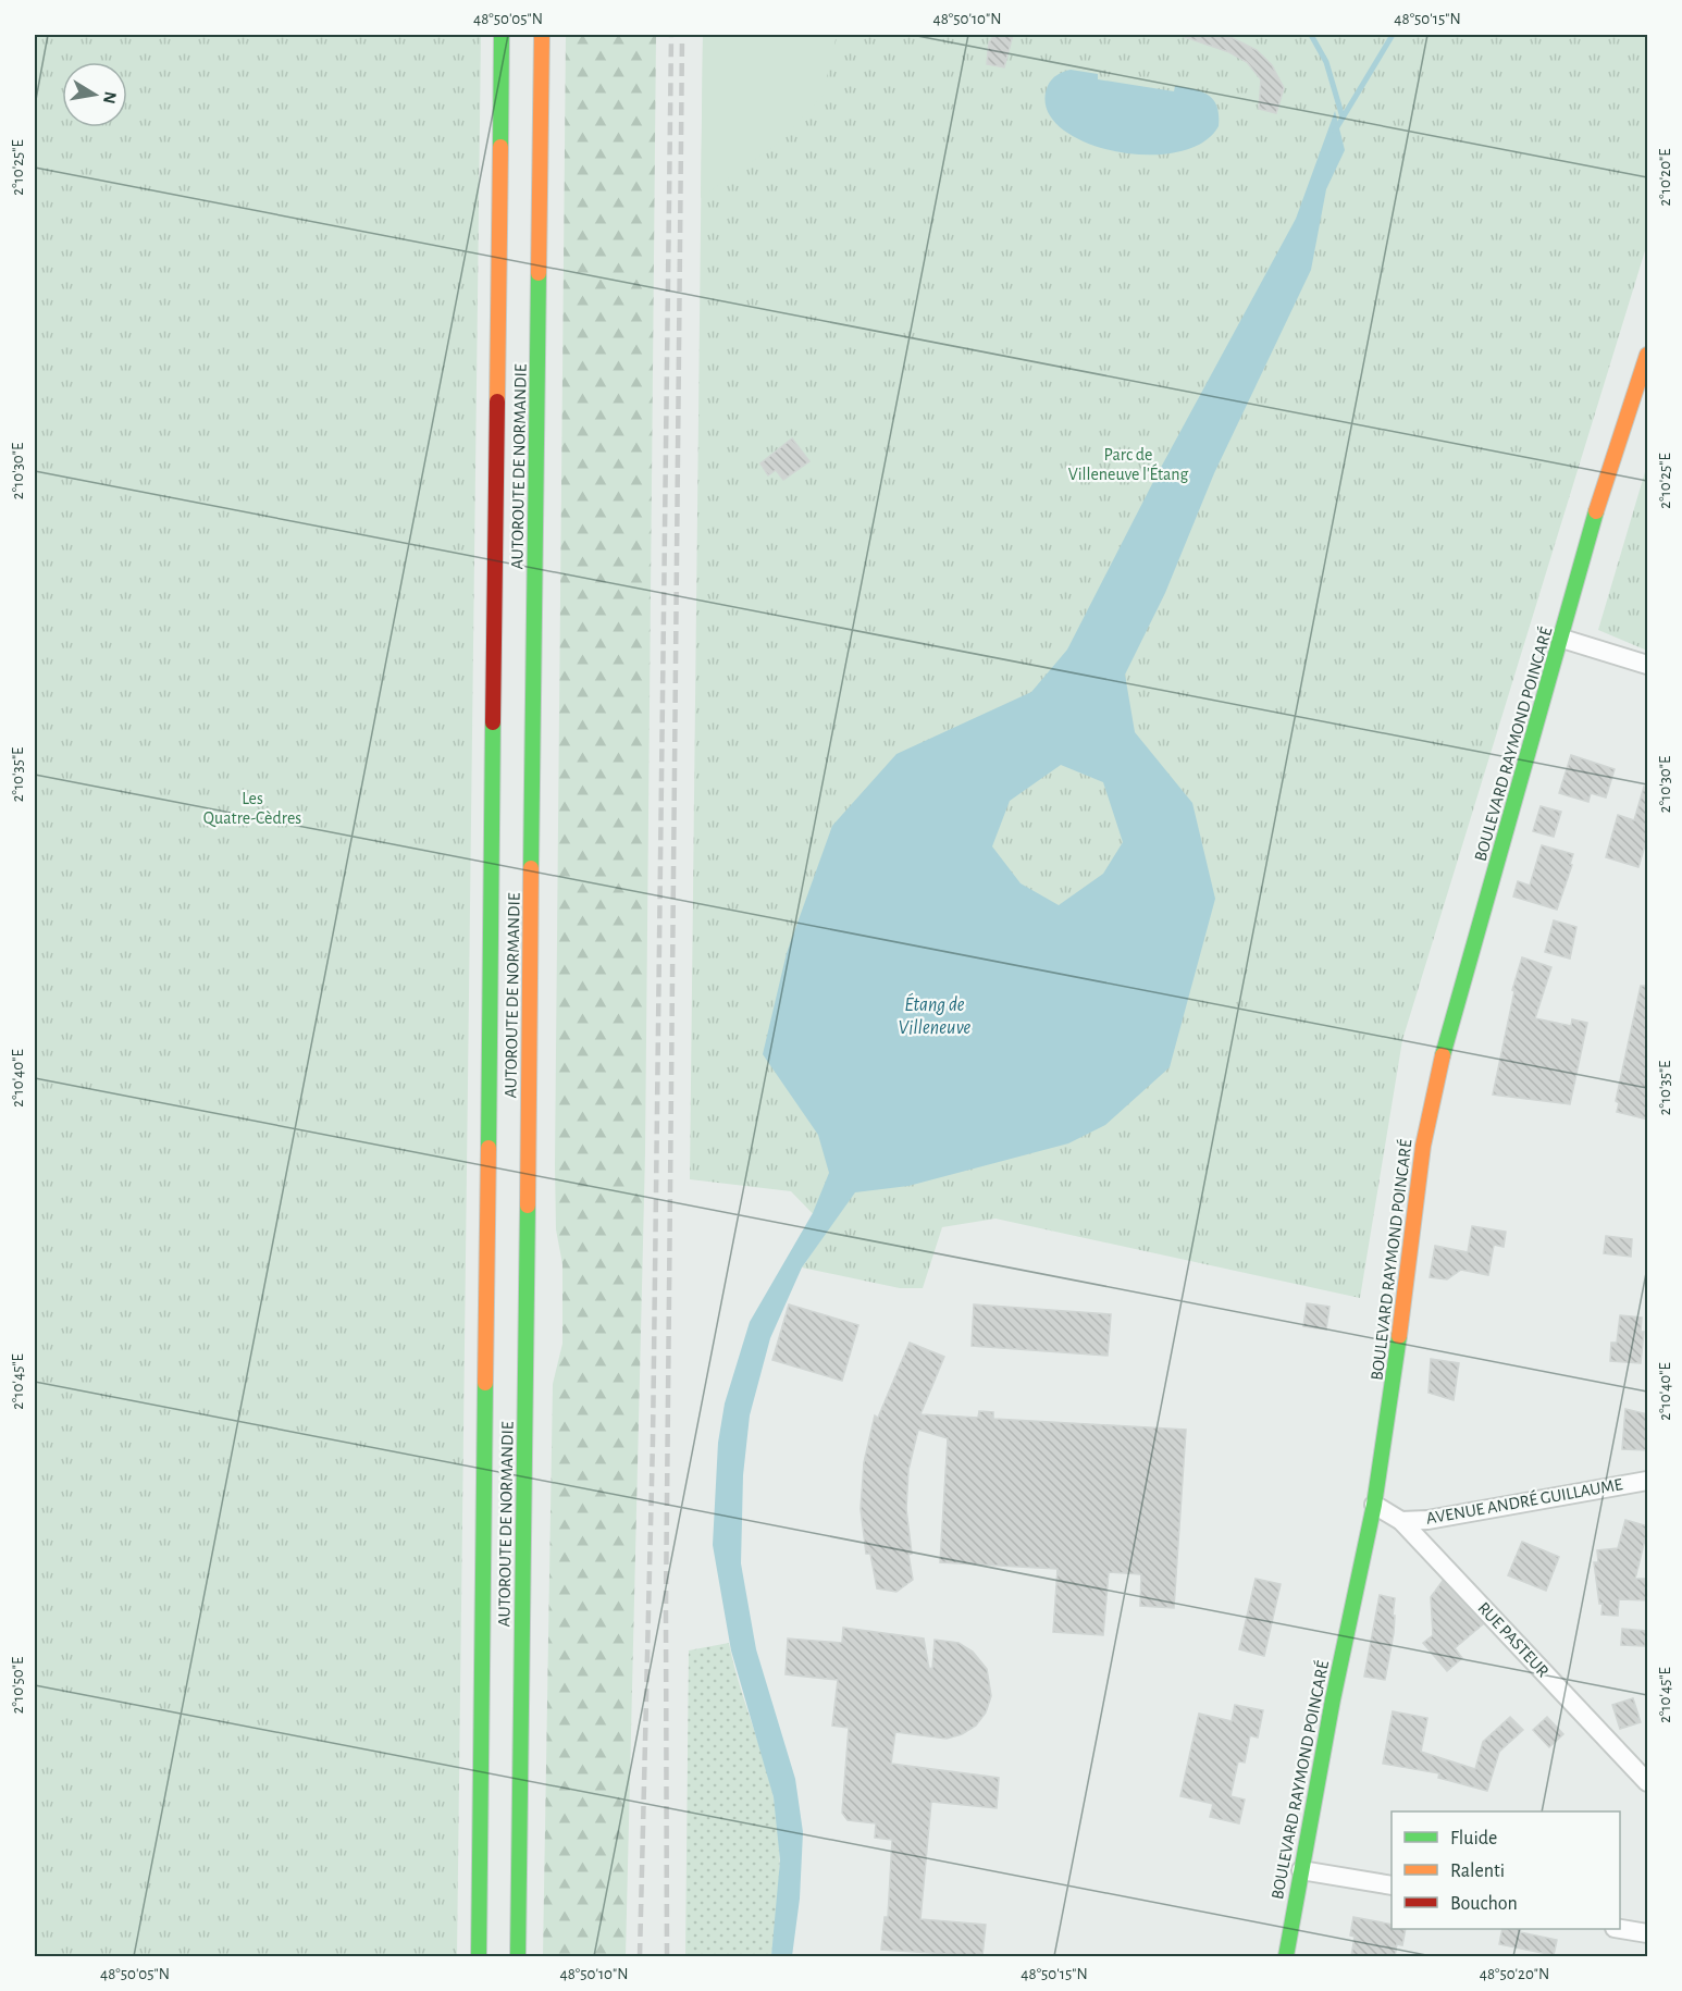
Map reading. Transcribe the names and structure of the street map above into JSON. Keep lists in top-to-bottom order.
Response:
{
  "streets": {
    "main road": ["AUTOROUTE DE NORMANDIE", "BOULEVARD RAYMOND POINCARÉ"],
    "street": ["AVENUE ANDRÉ GUILLAUME", "RUE PASTEUR"]
  },
  "crossings": [
    ["BOULEVARD RAYMOND POINCARÉ", "RUE PASTEUR"],
    ["AVENUE ANDRÉ GUILLAUME", "RUE PASTEUR"]
  ],
  "water": ["Étang de Villeneuve"],
  "parks": ["Parc de Villeneuve l'Étang", "Les Quatre-Cèdres"],
  "legend": ["Fluide", "Ralenti", "Bouchon"],
  "north": "right",
  "coordinates": [
    "48°50'05\"N",
    "48°50'10\"N",
    "48°50'15\"N",
    "2°10'25\"E",
    "2°10'20\"E",
    "2°10'30\"E",
    "2°10'35\"E",
    "2°10'40\"E",
    "2°10'45\"E",
    "2°10'50\"E",
    "48°50'20\"N"
  ]
}
